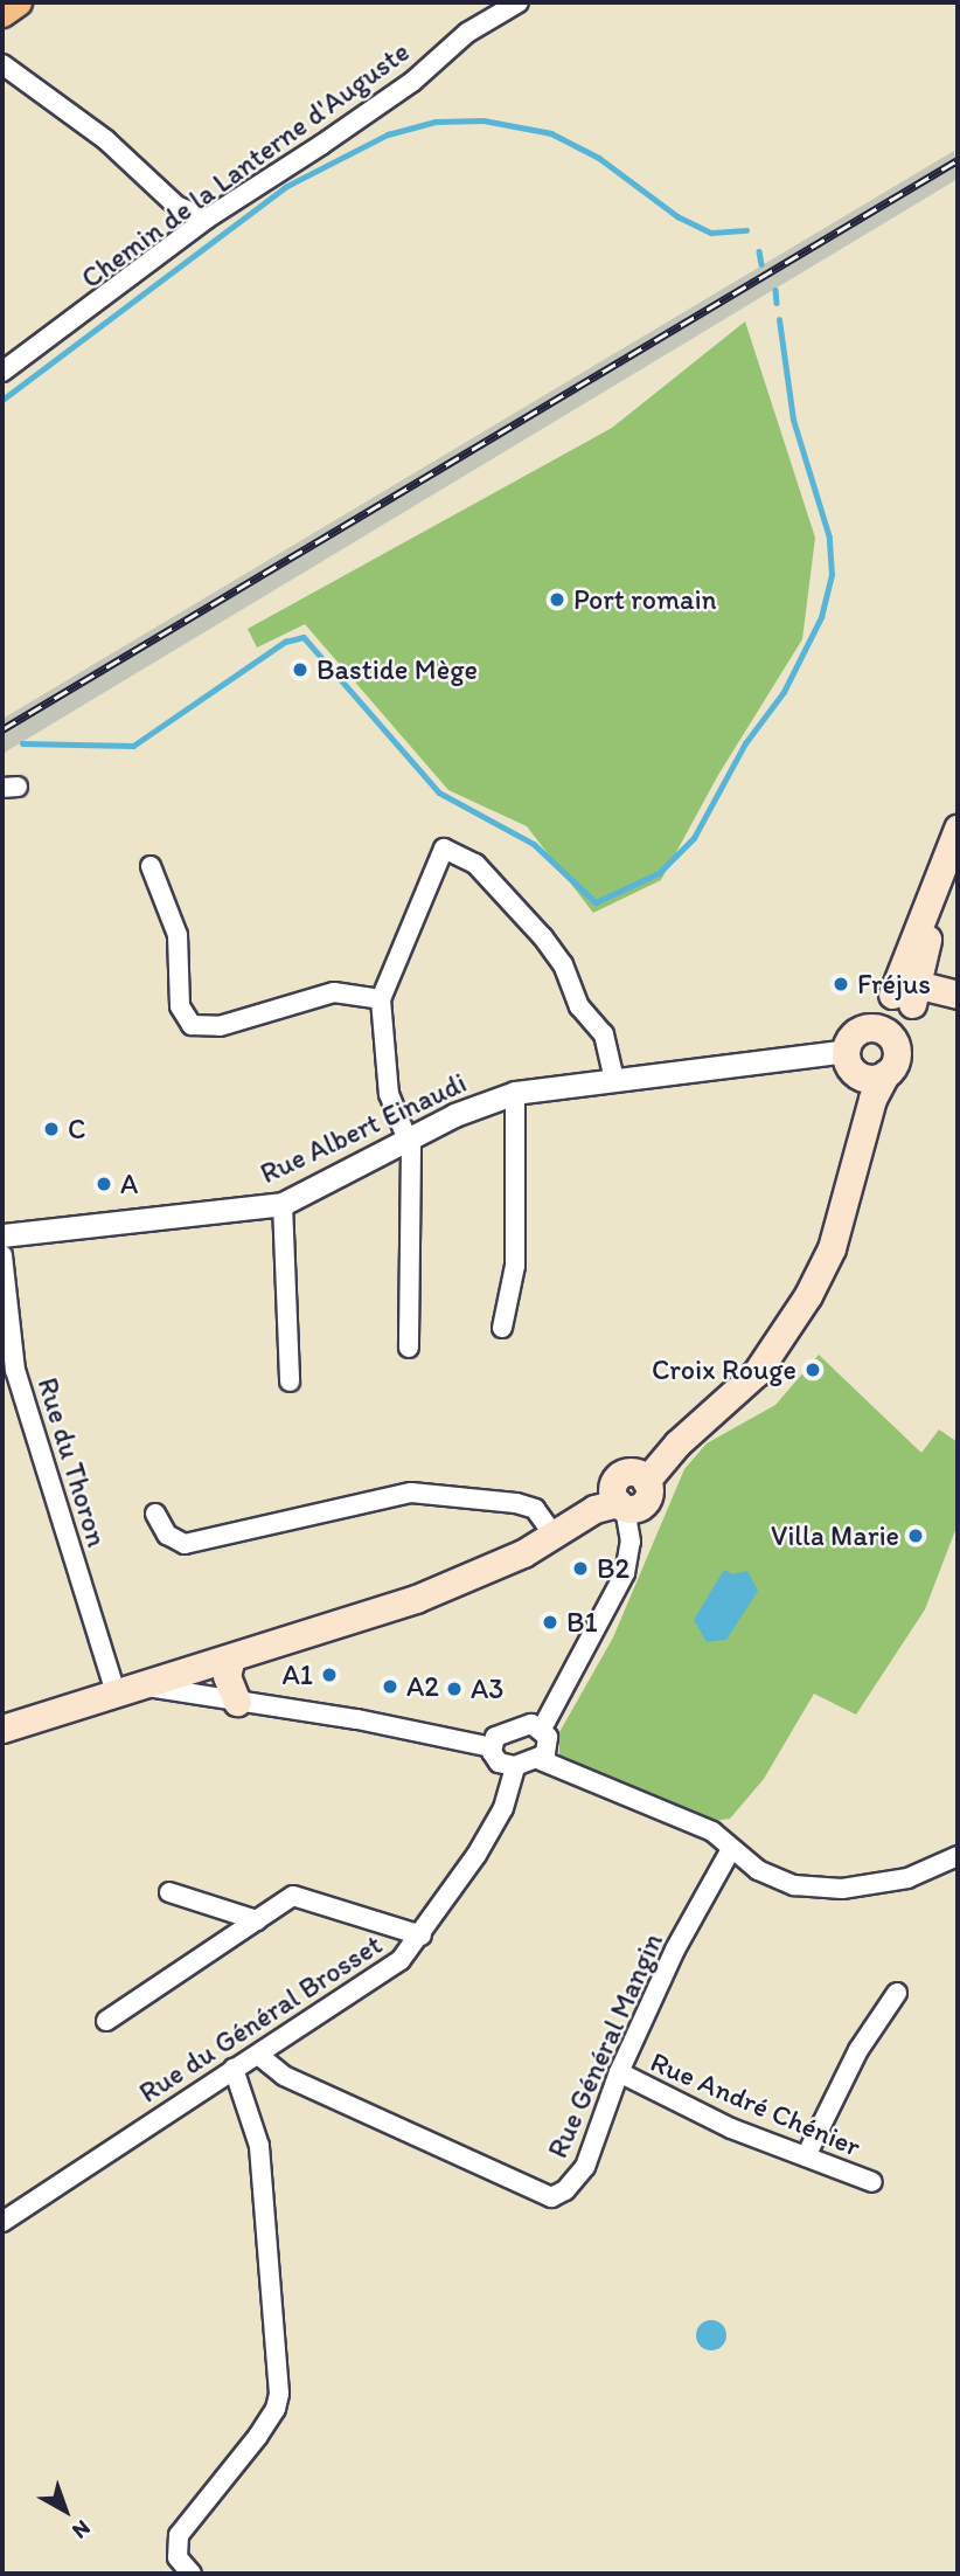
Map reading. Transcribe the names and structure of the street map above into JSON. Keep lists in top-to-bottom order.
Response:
{
  "streets": {
    "street": [
      "Chemin de la Lanterne d'Auguste",
      "Rue Albert Einaudi",
      "Rue du Thoron",
      "Rue du Général Brosset",
      "Rue Général Mangin",
      "Rue André Chénier"
    ]
  },
  "crossings": [
    ["Rue du Général Brosset", "Rue Général Mangin"],
    ["Rue Général Mangin", "Rue André Chénier"]
  ],
  "places": [
    "Port romain",
    "Bastide Mège",
    "Fréjus",
    "C",
    "A",
    "Croix Rouge",
    "Villa Marie",
    "B2",
    "B1",
    "A1",
    "A2",
    "A3"
  ],
  "north": "bottom right"
}
